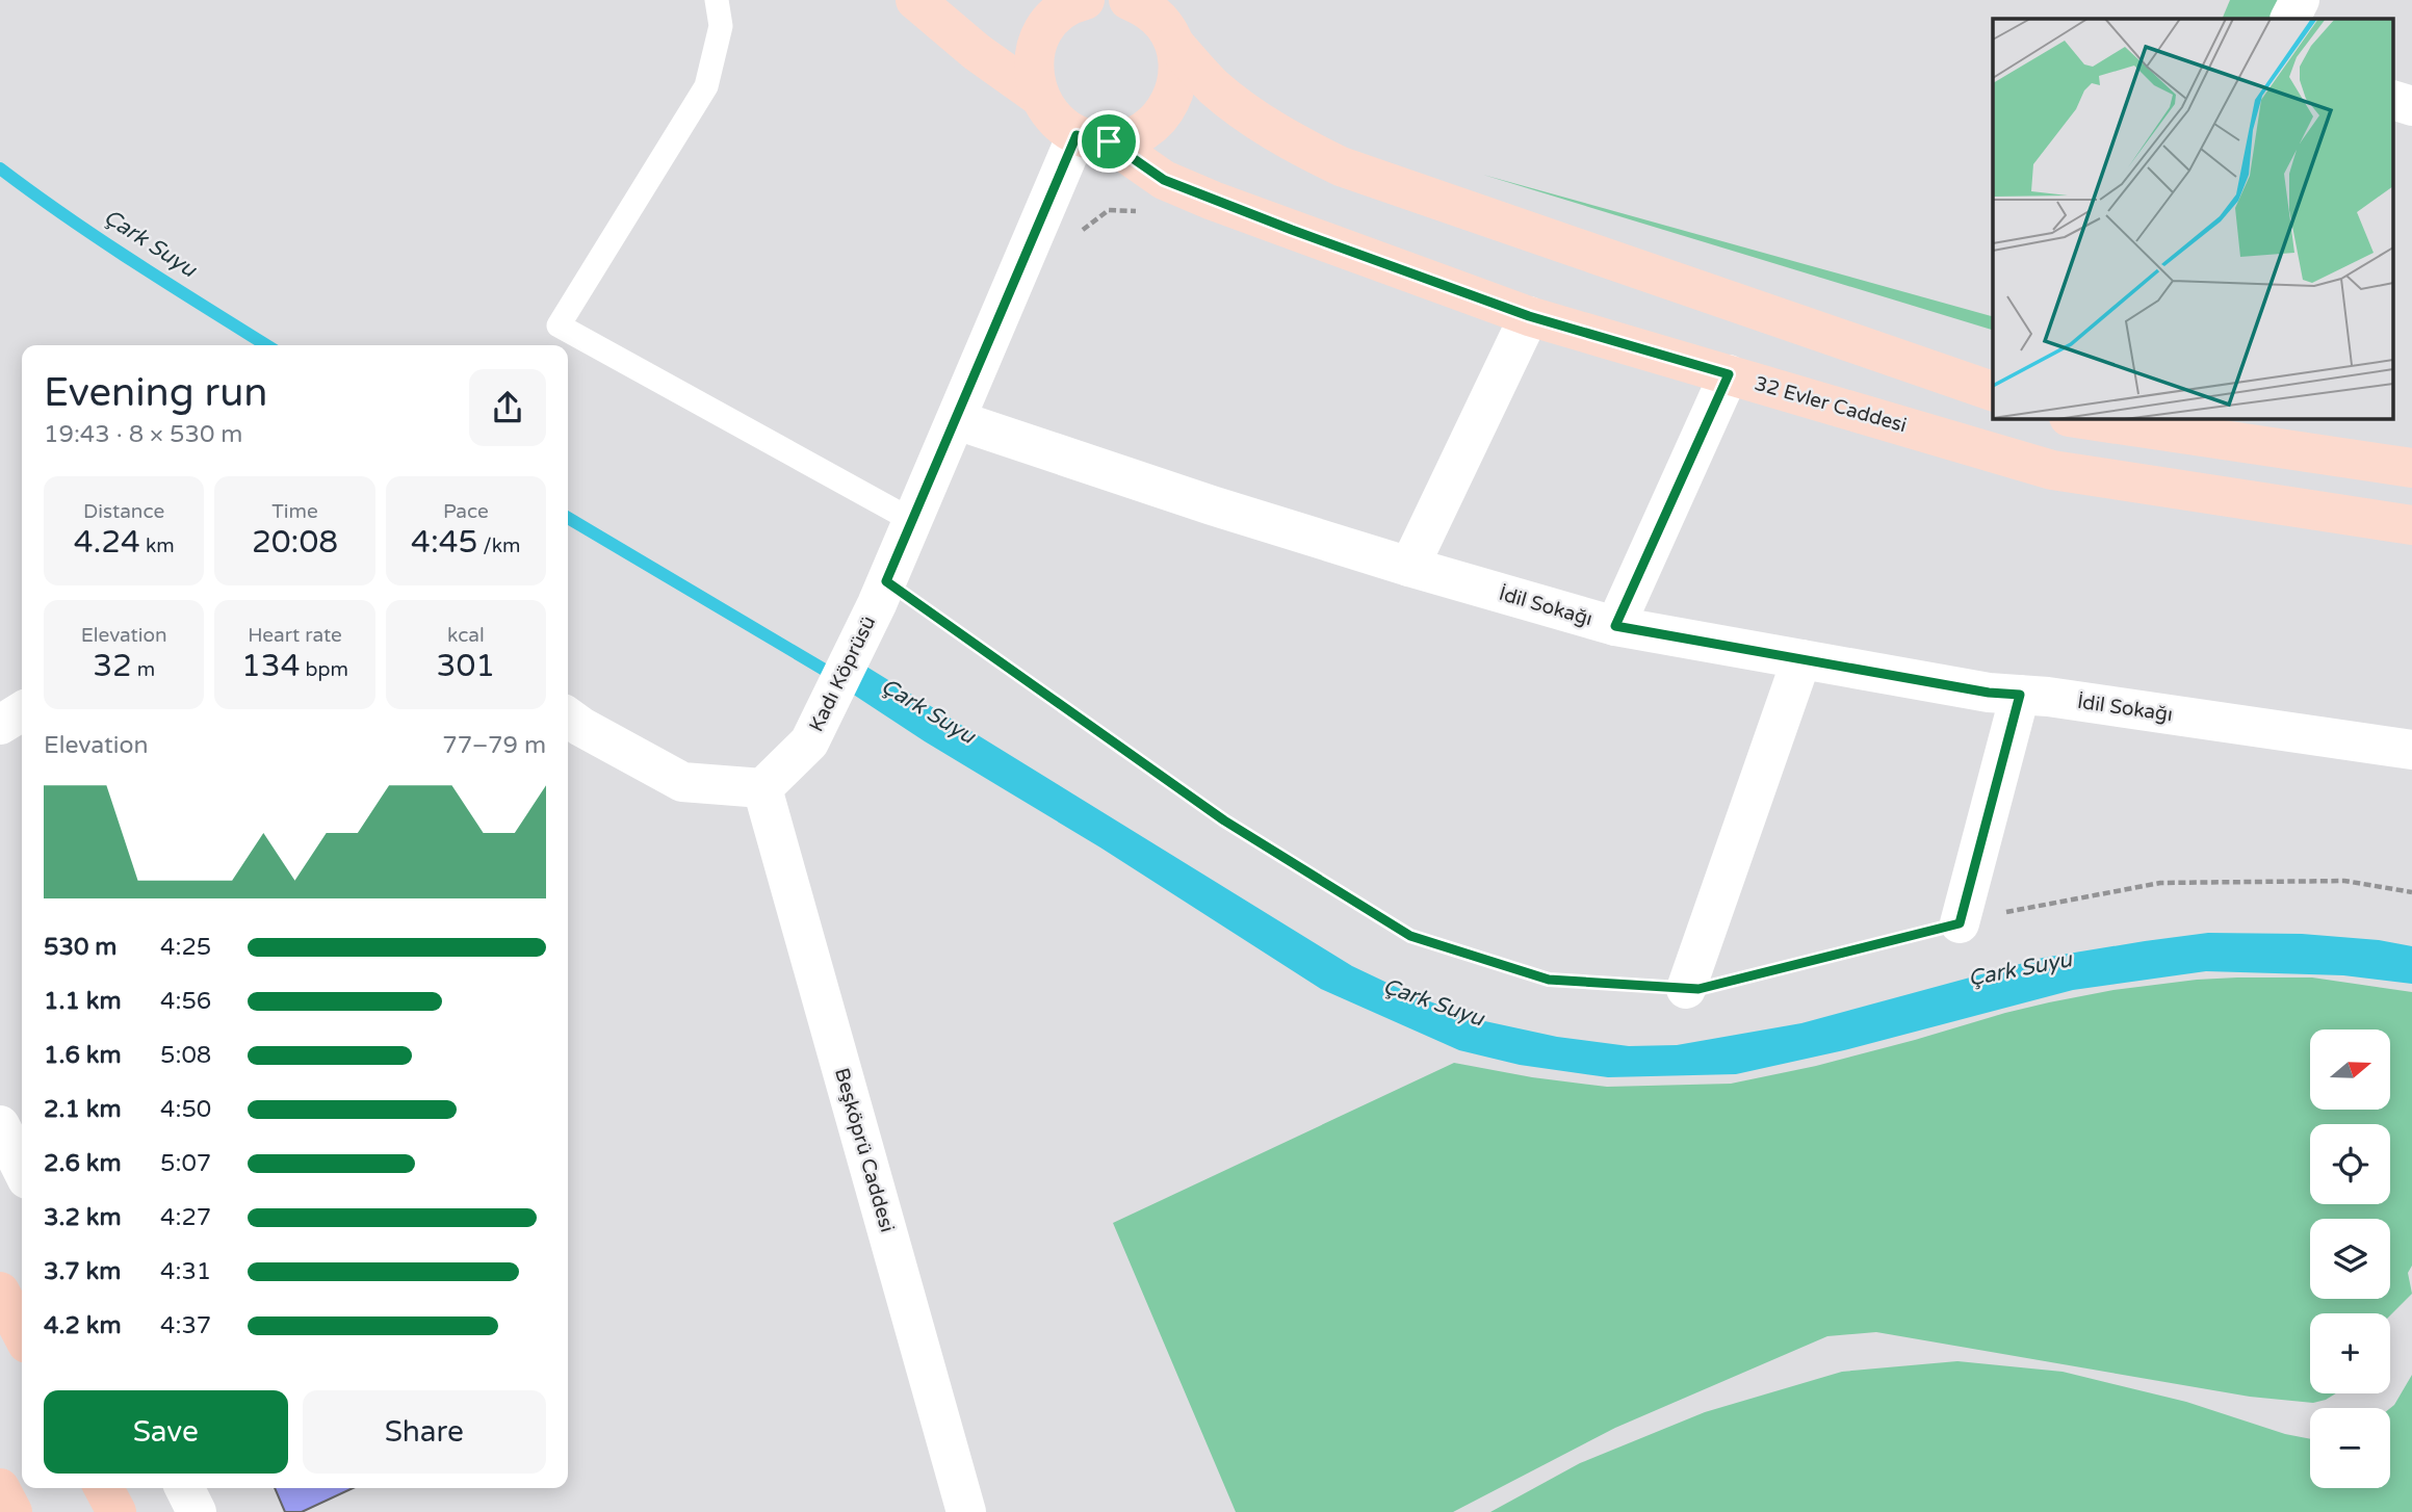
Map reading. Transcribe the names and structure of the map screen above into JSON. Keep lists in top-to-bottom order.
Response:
{
  "streets": {
    "main road": ["32 Evler Caddesi"],
    "street": ["İdil Sokağı", "Kadı Köprüsü", "Beşköprü Caddesi"]
  },
  "crossings": [
    ["32 Evler Caddesi", "Kadı Köprüsü"],
    ["İdil Sokağı", "Kadı Köprüsü"],
    ["Kadı Köprüsü", "Beşköprü Caddesi"]
  ],
  "water": ["Çark Suyu"],
  "north": "right",
  "page": {
    "heading": ["Evening run", "19:43 · 8 × 530 m"],
    "stats": [
      ["Distance", "4.24 km"],
      ["Time", "20:08"],
      ["Pace", "4:45 /km"],
      ["Elevation", "32 m"],
      ["Heart rate", "134 bpm"],
      ["kcal", "301"]
    ],
    "chart": ["Elevation", "77–79 m"],
    "list": [
      {
        "name": "530 m",
        "note": "4:25"
      },
      {
        "name": "1.1 km",
        "note": "4:56"
      },
      {
        "name": "1.6 km",
        "note": "5:08"
      },
      {
        "name": "2.1 km",
        "note": "4:50"
      },
      {
        "name": "2.6 km",
        "note": "5:07"
      },
      {
        "name": "3.2 km",
        "note": "4:27"
      },
      {
        "name": "3.7 km",
        "note": "4:31"
      },
      {
        "name": "4.2 km",
        "note": "4:37"
      }
    ],
    "map_buttons": ["+", "−"],
    "buttons": ["Save", "Share"]
  }
}
